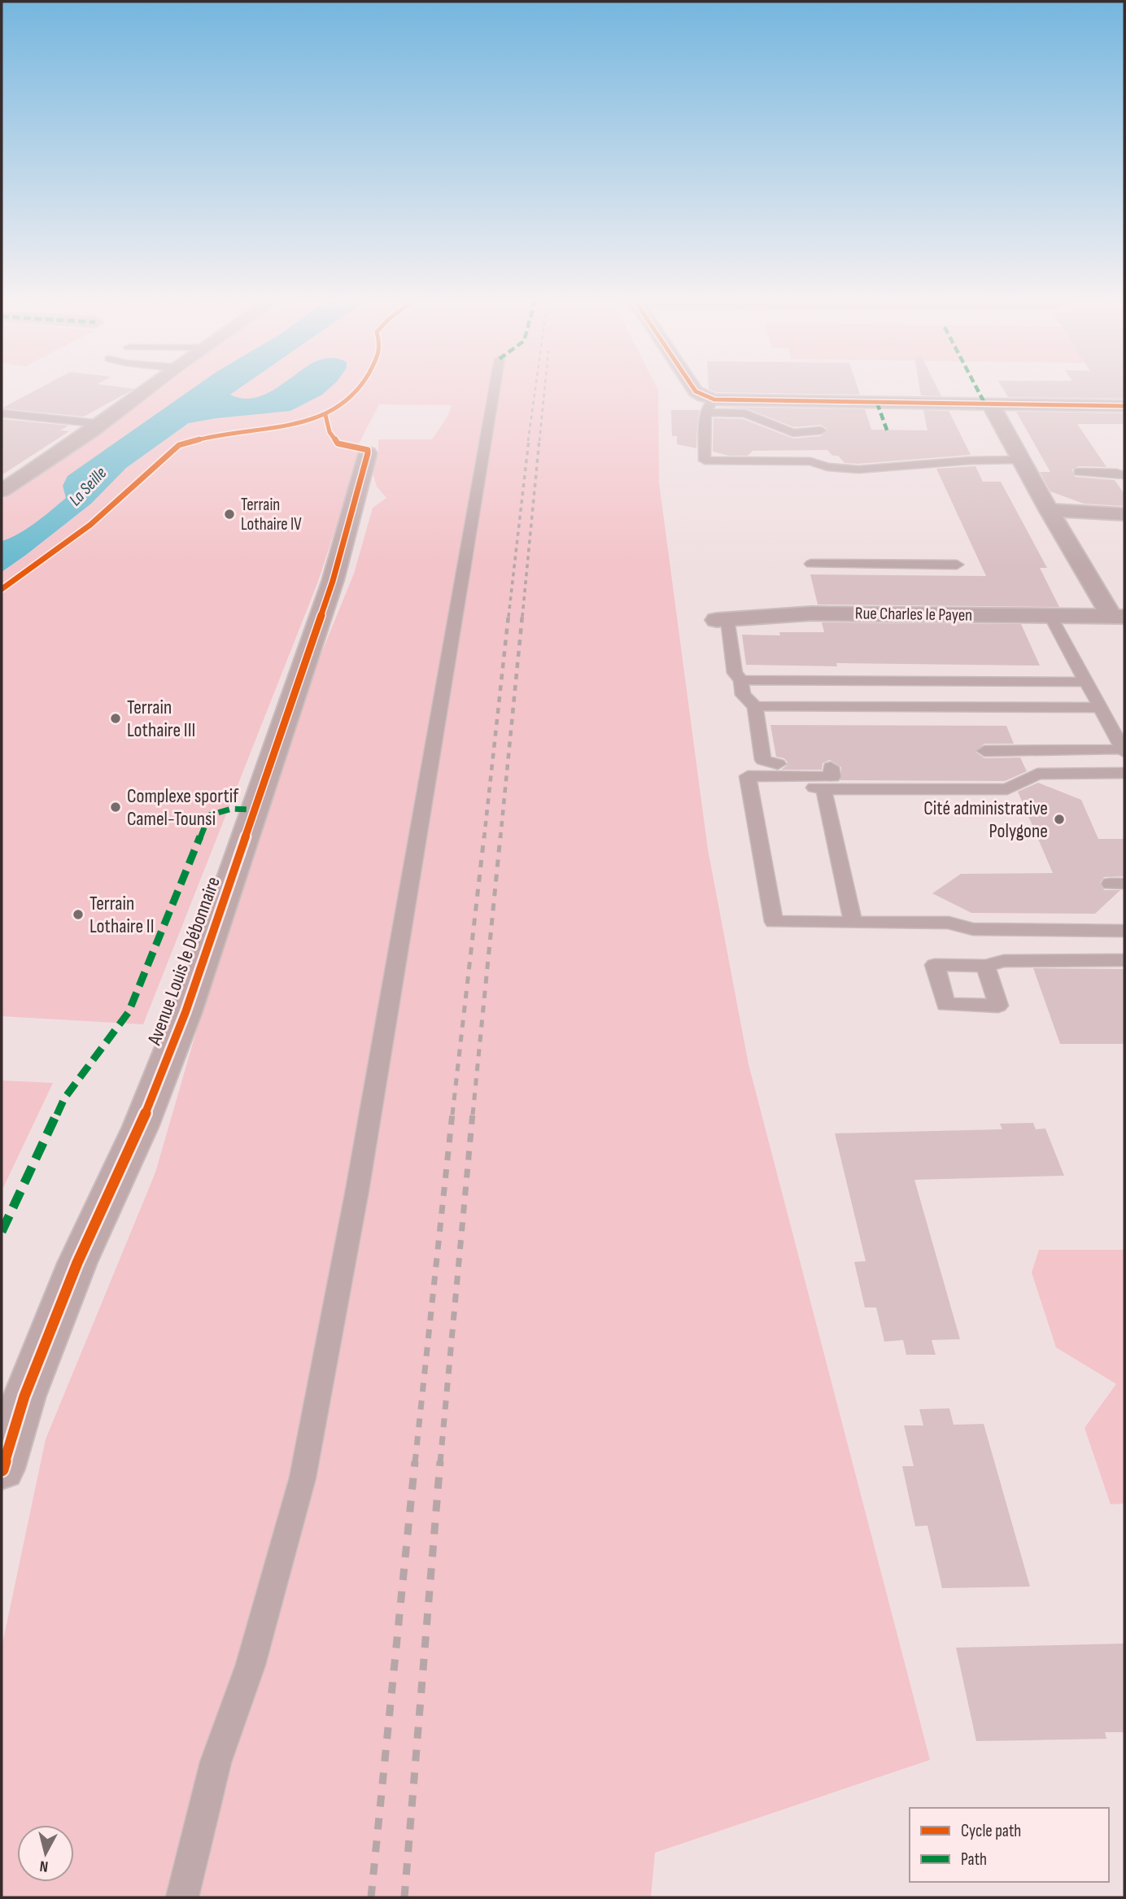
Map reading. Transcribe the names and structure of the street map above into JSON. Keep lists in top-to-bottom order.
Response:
{
  "streets": {
    "street": ["Rue Charles le Payen", "Avenue Louis le Débonnaire"]
  },
  "water": ["La Seille"],
  "places": [
    "Terrain Lothaire IV",
    "Terrain Lothaire III",
    "Complexe sportif Camel-Tounsi",
    "Cité administrative Polygone",
    "Terrain Lothaire II"
  ],
  "legend": ["Cycle path", "Path"],
  "north": "bottom"
}
